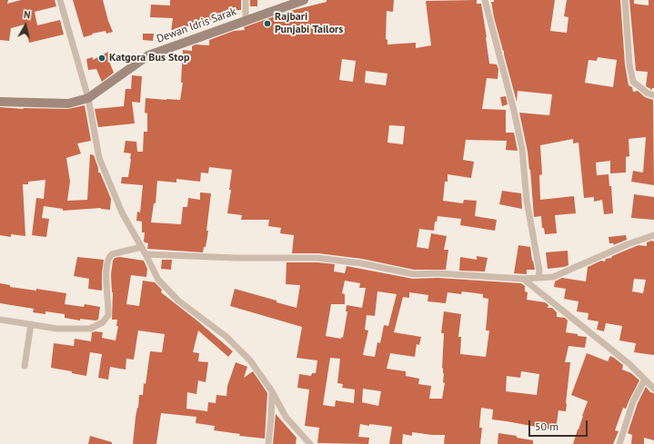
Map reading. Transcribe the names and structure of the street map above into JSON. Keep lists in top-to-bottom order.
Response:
{
  "streets": {
    "main road": ["Dewan Idris Sarak"]
  },
  "places": ["Rajbari Punjabi Tailors", "Katgora Bus Stop"],
  "scale_bar": "50 m",
  "north": "top"
}
